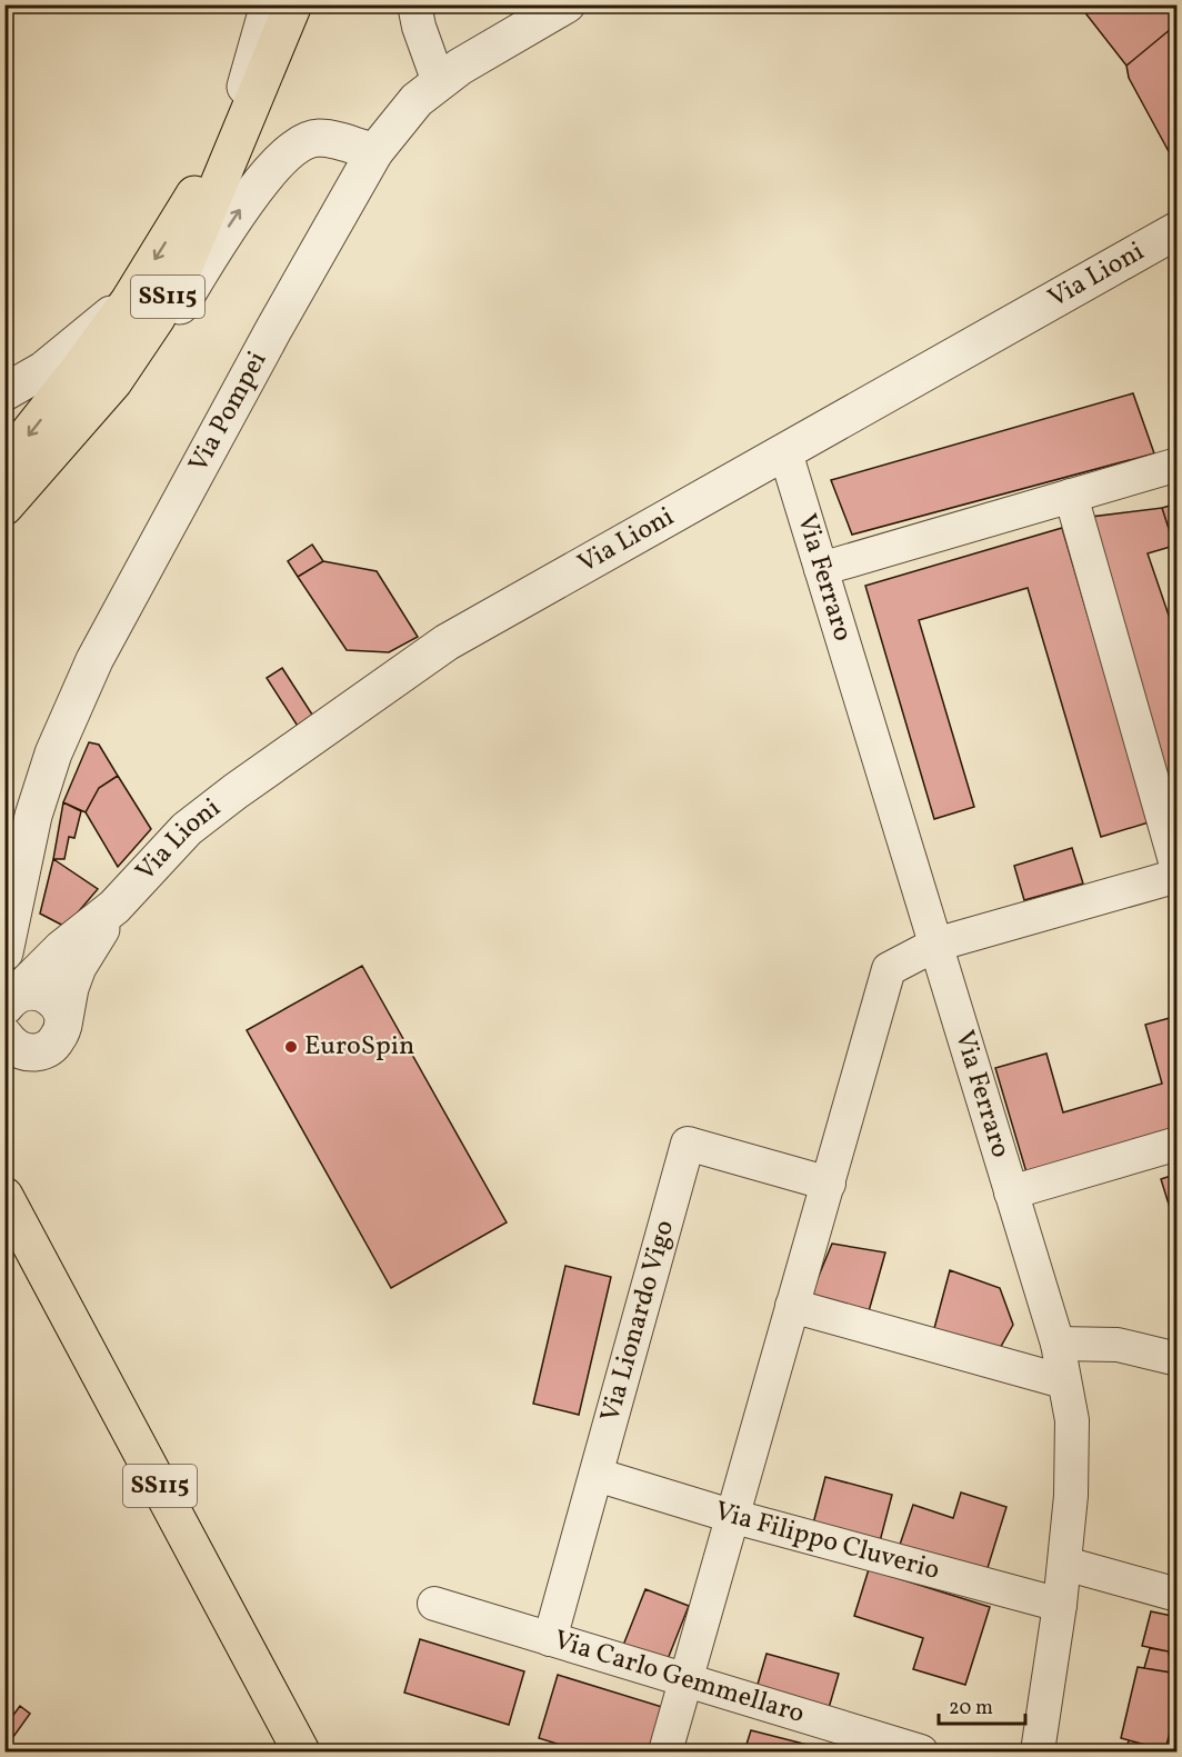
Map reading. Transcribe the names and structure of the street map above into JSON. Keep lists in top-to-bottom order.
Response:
{
  "streets": {
    "main road": ["SS115"],
    "street": [
      "Via Lioni",
      "Via Pompei",
      "Via Ferraro",
      "Via Lionardo Vigo",
      "Via Filippo Cluverio",
      "Via Carlo Gemmellaro"
    ]
  },
  "crossings": [
    ["Via Lioni", "Via Ferraro"],
    ["Via Ferraro", "Via Filippo Cluverio"],
    ["Via Lionardo Vigo", "Via Filippo Cluverio"],
    ["Via Lionardo Vigo", "Via Carlo Gemmellaro"]
  ],
  "places": ["EuroSpin"],
  "scale_bar": "20 m"
}
